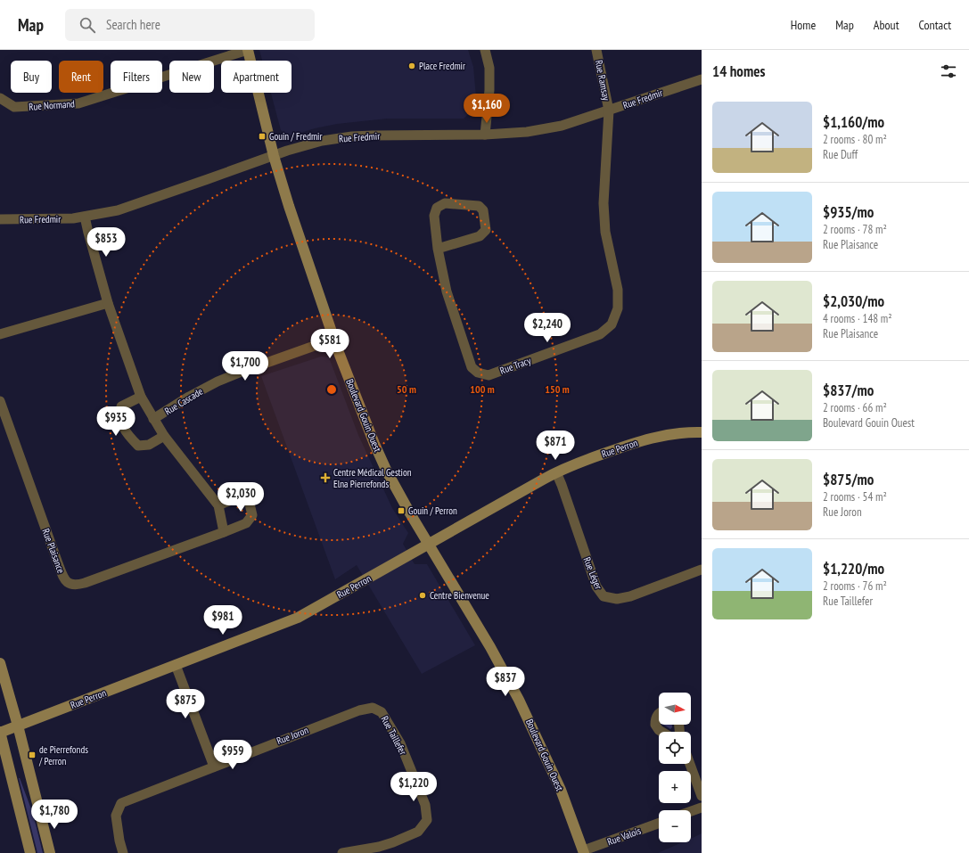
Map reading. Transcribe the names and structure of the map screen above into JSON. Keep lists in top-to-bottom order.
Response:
{
  "streets": {
    "street": [
      "Rue Ramsay",
      "Rue Fredmir",
      "Rue Normand",
      "Rue Tracy",
      "Rue Cascade",
      "Boulevard Gouin Ouest",
      "Rue Perron",
      "Rue Plaisance",
      "Rue Léger",
      "Rue Joron",
      "Rue Taillefer",
      "Rue Valois"
    ]
  },
  "crossings": [
    ["Rue Ramsay", "Rue Fredmir"],
    ["Rue Ramsay", "Rue Tracy"],
    ["Rue Fredmir", "Rue Tracy"],
    ["Rue Fredmir", "Boulevard Gouin Ouest"],
    ["Rue Normand", "Boulevard Gouin Ouest"],
    ["Rue Cascade", "Boulevard Gouin Ouest"],
    ["Boulevard Gouin Ouest", "Rue Perron"],
    ["Boulevard Gouin Ouest", "Rue Valois"],
    ["Rue Perron", "Rue Léger"],
    ["Rue Joron", "Rue Taillefer"]
  ],
  "places": {
    "other": ["Place Fredmir", "Centre Bienvenue"],
    "transit": ["Gouin / Fredmir", "Gouin / Perron", "de Pierrefonds / Perron"],
    "health": ["Centre Médical Gestion Elna Pierrefonds"]
  },
  "north": "right",
  "page": {
    "header": "Map",
    "search": "Search here",
    "nav": [
      "Home",
      "Map",
      "About",
      "Contact"
    ],
    "heading": "14 homes",
    "chip": [
      "Buy",
      "Rent",
      "Filters",
      "New",
      "Apartment"
    ],
    "list": [
      {
        "name": "$1,160/mo",
        "note": "2 rooms · 80 m² · Rue Duff"
      },
      {
        "name": "$935/mo",
        "note": "2 rooms · 78 m² · Rue Plaisance"
      },
      {
        "name": "$2,030/mo",
        "note": "4 rooms · 148 m² · Rue Plaisance"
      },
      {
        "name": "$837/mo",
        "note": "2 rooms · 66 m² · Boulevard Gouin Ouest"
      },
      {
        "name": "$875/mo",
        "note": "2 rooms · 54 m² · Rue Joron"
      },
      {
        "name": "$1,220/mo",
        "note": "2 rooms · 76 m² · Rue Taillefer"
      }
    ],
    "price": [
      "$1,160",
      "$853",
      "$2,240",
      "$581",
      "$1,700",
      "$935",
      "$871",
      "$2,030",
      "$981",
      "$837",
      "$875",
      "$959",
      "$1,220",
      "$1,780"
    ],
    "map_buttons": ["+", "−"]
  },
  "rings": ["50 m", "100 m", "150 m"]
}
